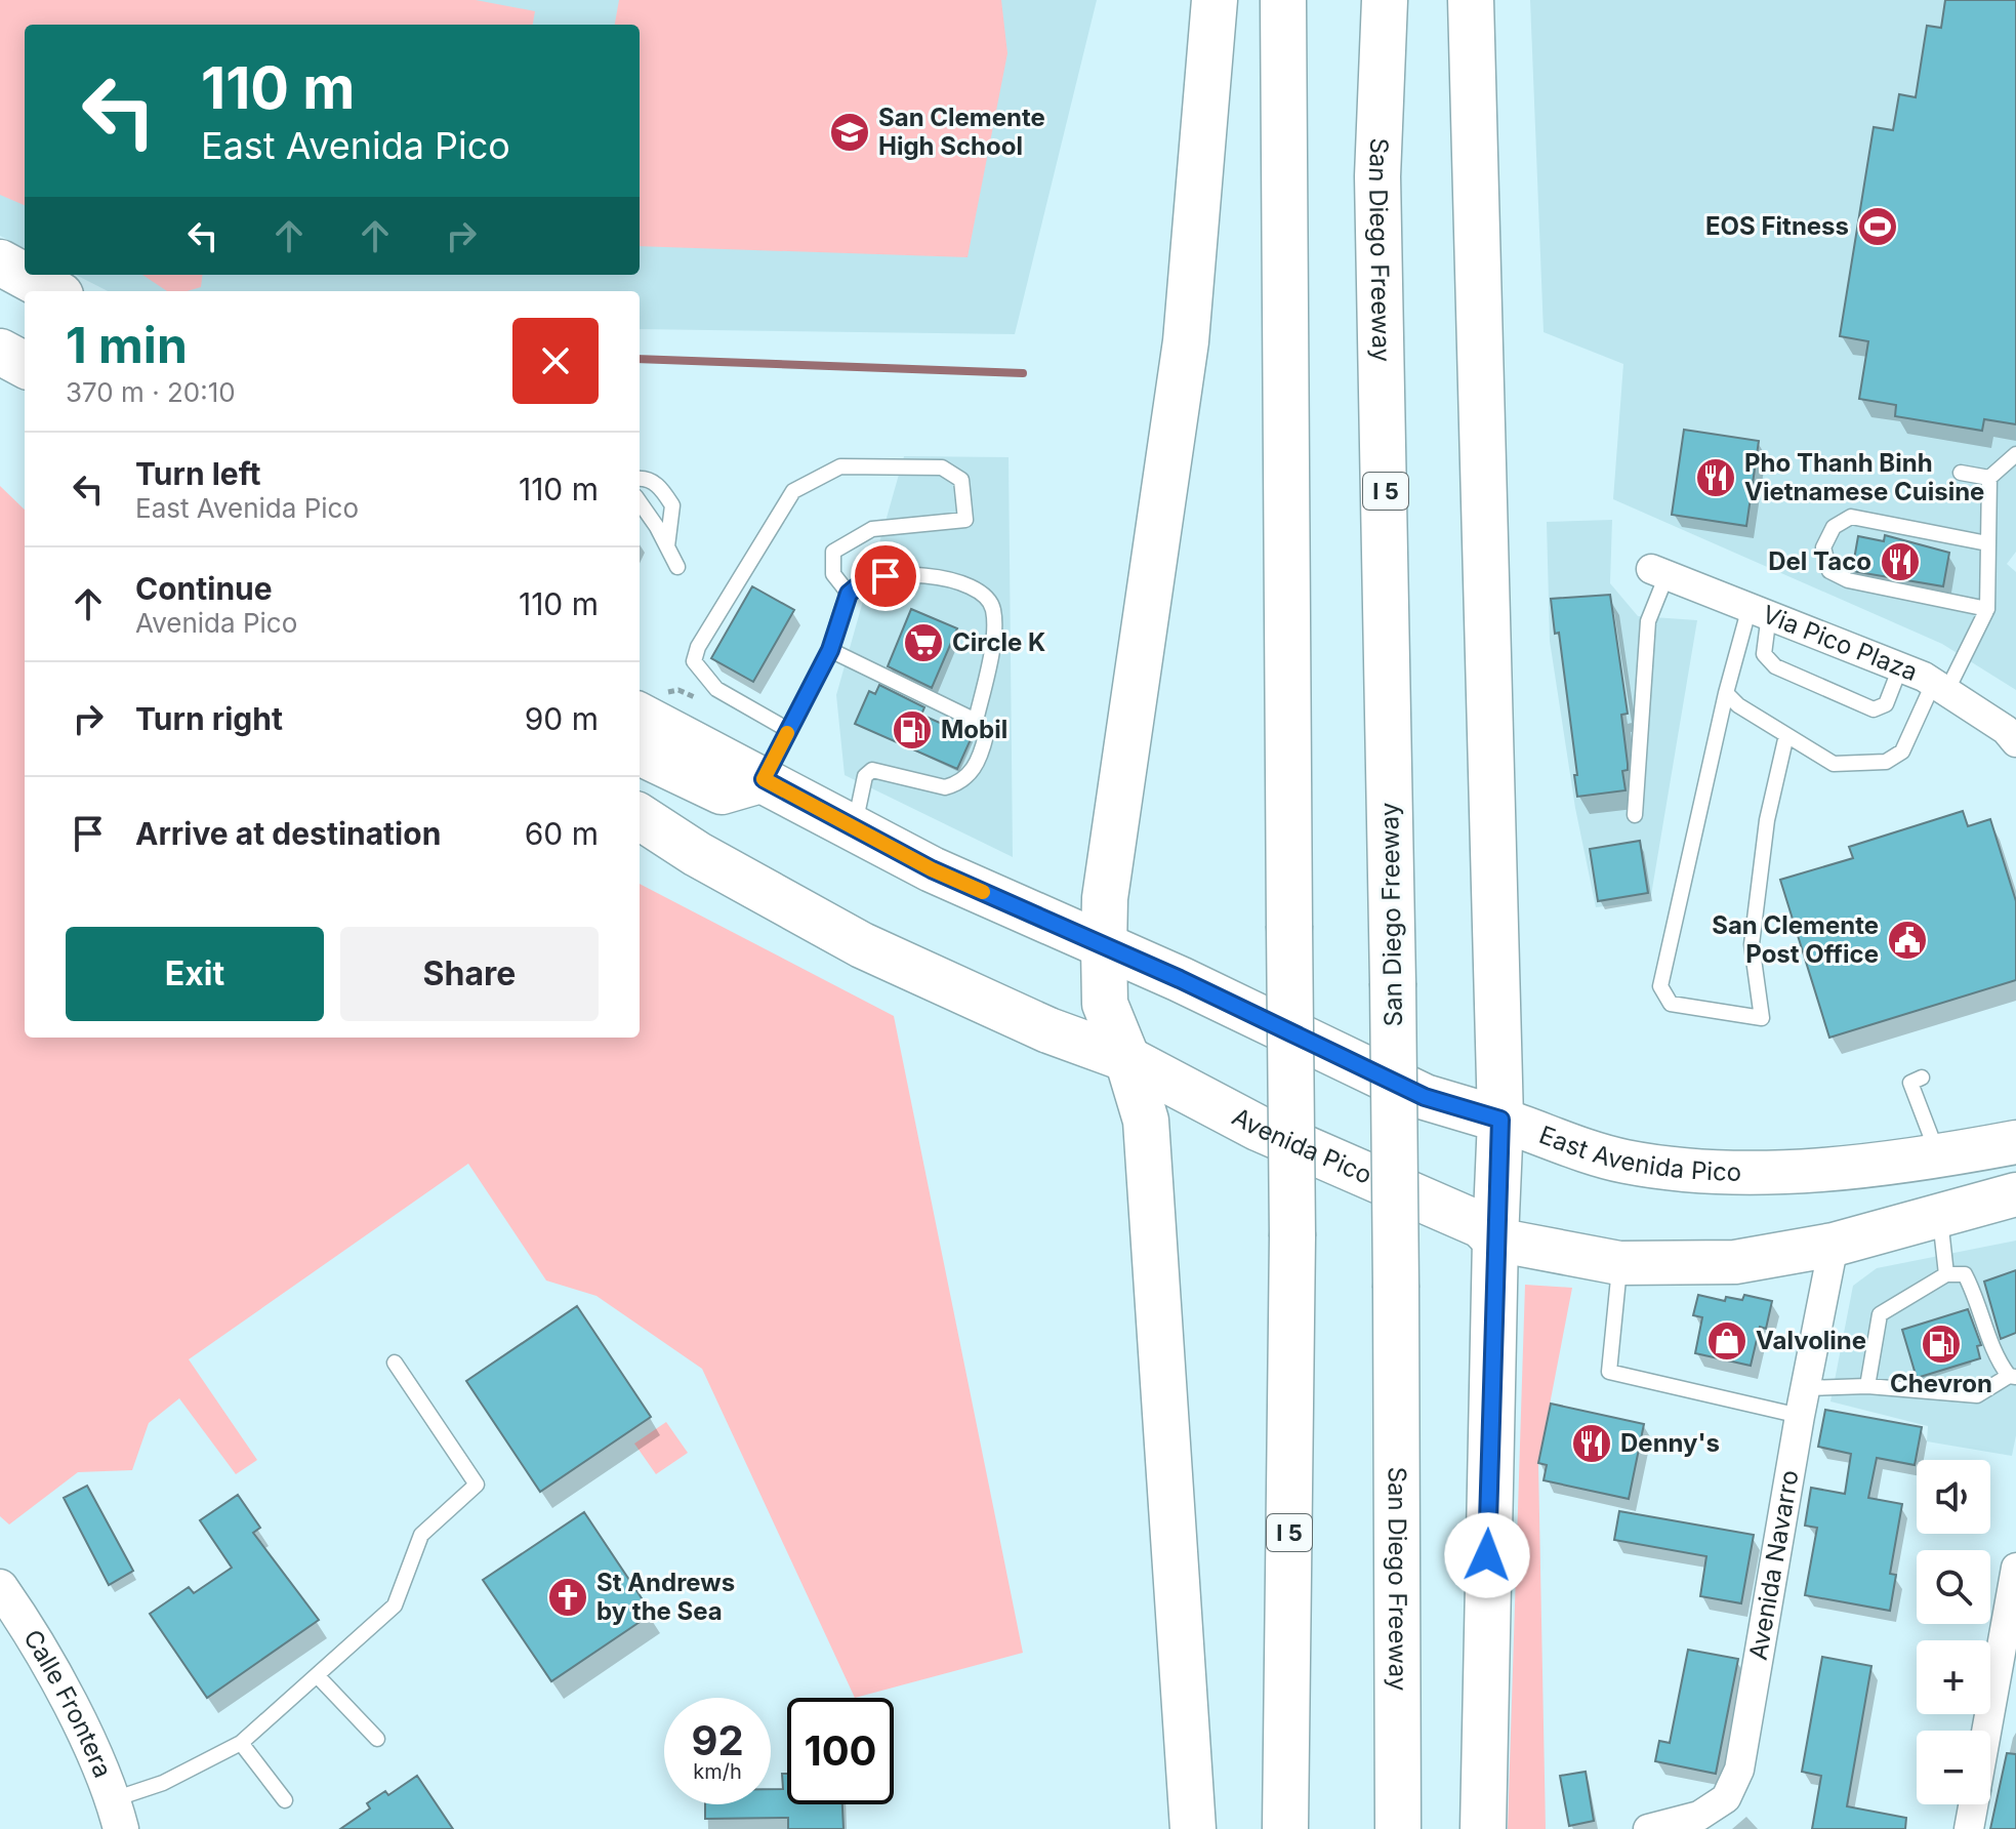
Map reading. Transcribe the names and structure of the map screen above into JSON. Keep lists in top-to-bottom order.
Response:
{
  "streets": {
    "highway": [
      "San Diego Freeway",
      "I 5",
      "Avenida Pico",
      "East Avenida Pico"
    ],
    "street": ["Via Pico Plaza", "Avenida Navarro", "Calle Frontera"]
  },
  "crossings": [
    ["Avenida Pico", "Avenida Navarro"]
  ],
  "places": {
    "school or university": ["San Clemente High School"],
    "sports": ["EOS Fitness"],
    "restaurant": ["Pho Thanh Binh Vietnamese Cuisine", "Del Taco", "Denny's"],
    "supermarket": ["Circle K"],
    "fuel station": ["Mobil", "Chevron"],
    "public building": ["San Clemente Post Office"],
    "shop": ["Valvoline"],
    "church": ["St Andrews by the Sea"]
  },
  "page": {
    "turn": ["110 m", "East Avenida Pico"],
    "heading": ["1 min", "370 m · 20:10"],
    "list": [
      {
        "name": "Turn left",
        "note": "East Avenida Pico",
        "value": "110 m"
      },
      {
        "name": "Continue",
        "note": "Avenida Pico",
        "value": "110 m"
      },
      {
        "name": "Turn right",
        "value": "90 m"
      },
      {
        "name": "Arrive at destination",
        "value": "60 m"
      }
    ],
    "buttons": ["Exit", "Share"],
    "map_buttons": ["+", "−"],
    "speed": "92 km/h",
    "limit": "100"
  }
}
